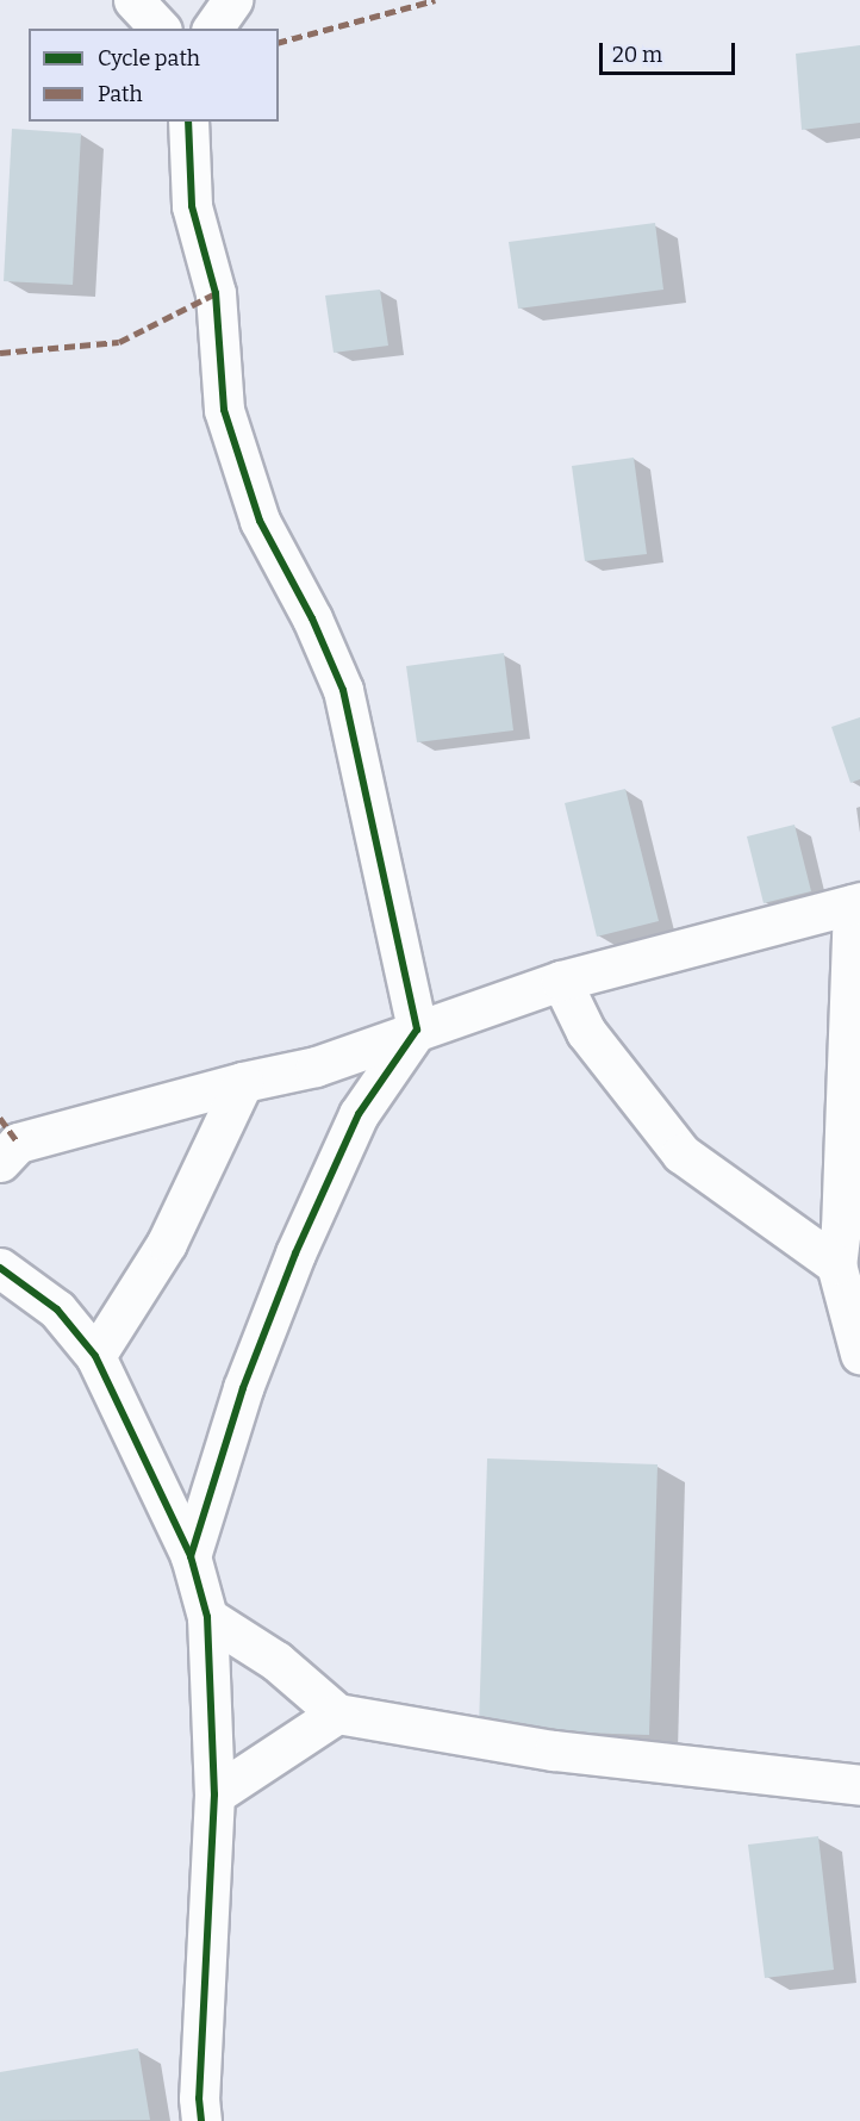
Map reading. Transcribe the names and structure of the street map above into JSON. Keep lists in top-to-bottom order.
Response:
{
  "legend": ["Cycle path", "Path"],
  "scale_bar": "20 m"
}
